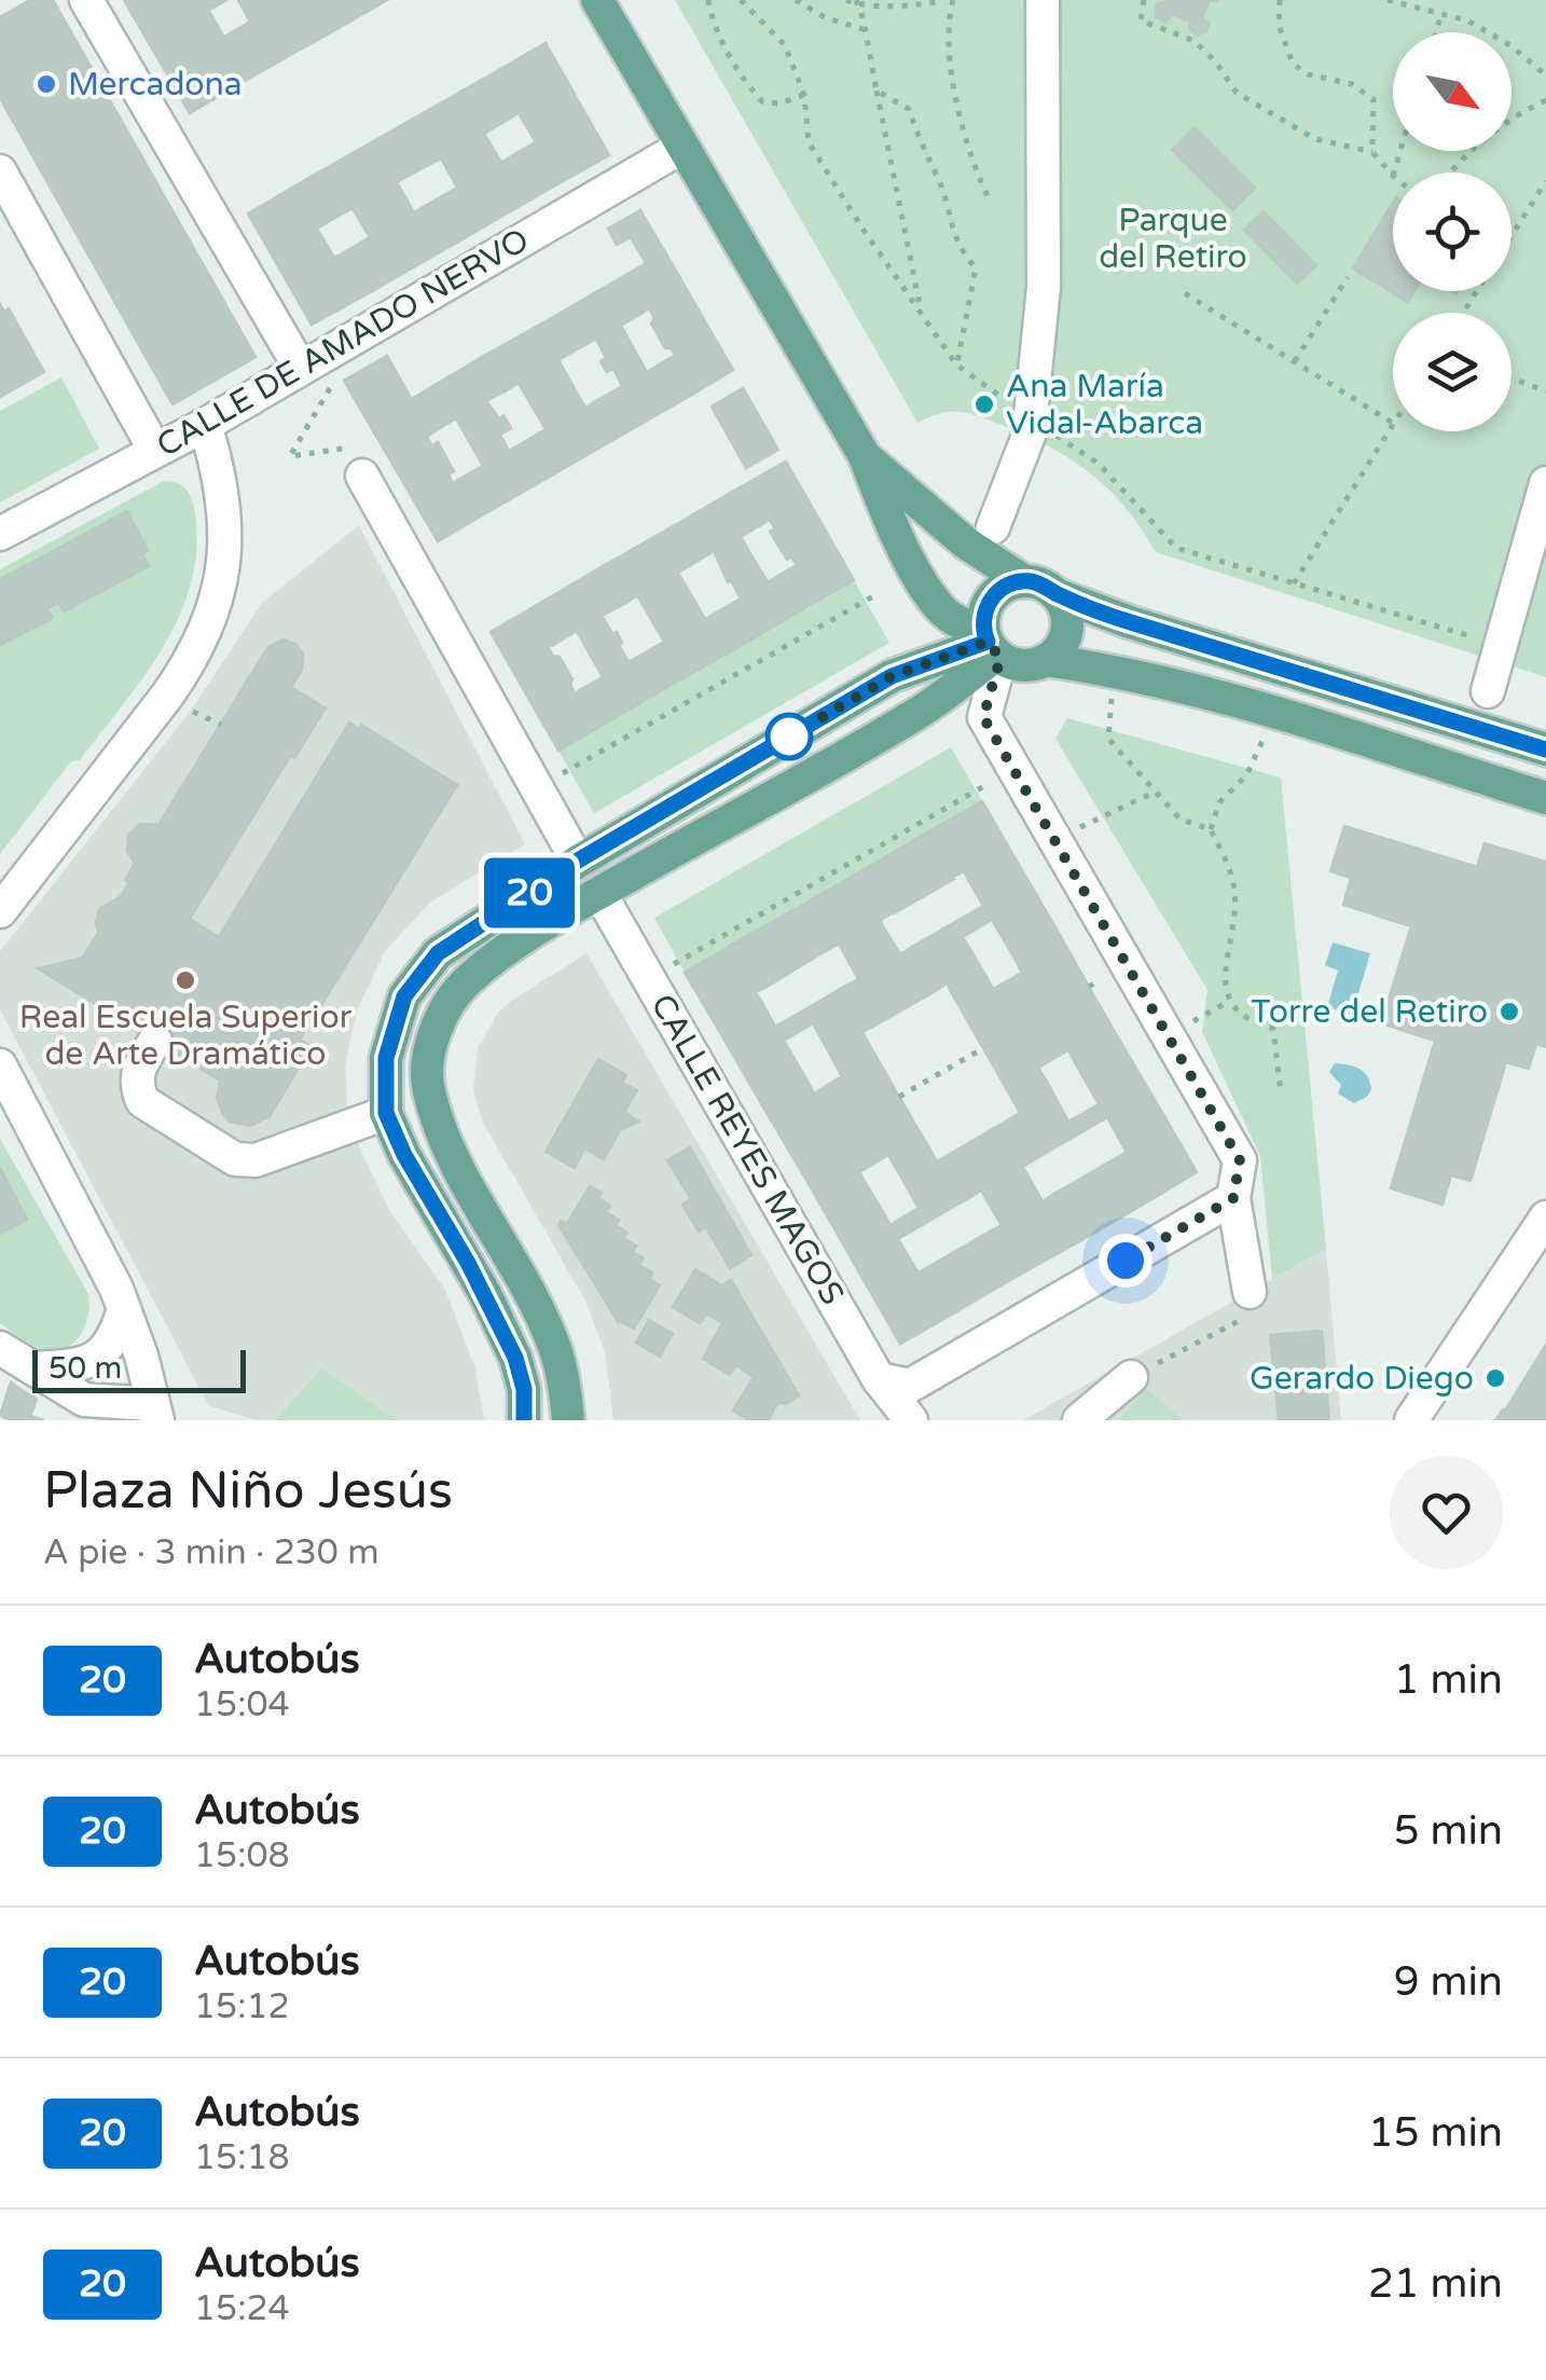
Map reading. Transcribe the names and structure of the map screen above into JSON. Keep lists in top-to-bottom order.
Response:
{
  "streets": {
    "street": ["CALLE DE AMADO NERVO", "CALLE REYES MAGOS"]
  },
  "parks": ["Parque del Retiro"],
  "places": [
    "Mercadona",
    "Ana María Vidal-Abarca",
    "Real Escuela Superior de Arte Dramático",
    "Torre del Retiro",
    "Gerardo Diego"
  ],
  "lines": ["bus line 20"],
  "scale_bar": "50 m",
  "north": "bottom right",
  "page": {
    "on_map": "20",
    "scale": "50 m",
    "heading": ["Plaza Niño Jesús", "A pie · 3 min · 230 m"],
    "list": [
      {
        "mark": "20",
        "name": "Autobús",
        "note": "15:04",
        "value": "1 min"
      },
      {
        "mark": "20",
        "name": "Autobús",
        "note": "15:08",
        "value": "5 min"
      },
      {
        "mark": "20",
        "name": "Autobús",
        "note": "15:12",
        "value": "9 min"
      },
      {
        "mark": "20",
        "name": "Autobús",
        "note": "15:18",
        "value": "15 min"
      },
      {
        "mark": "20",
        "name": "Autobús",
        "note": "15:24",
        "value": "21 min"
      }
    ]
  }
}
